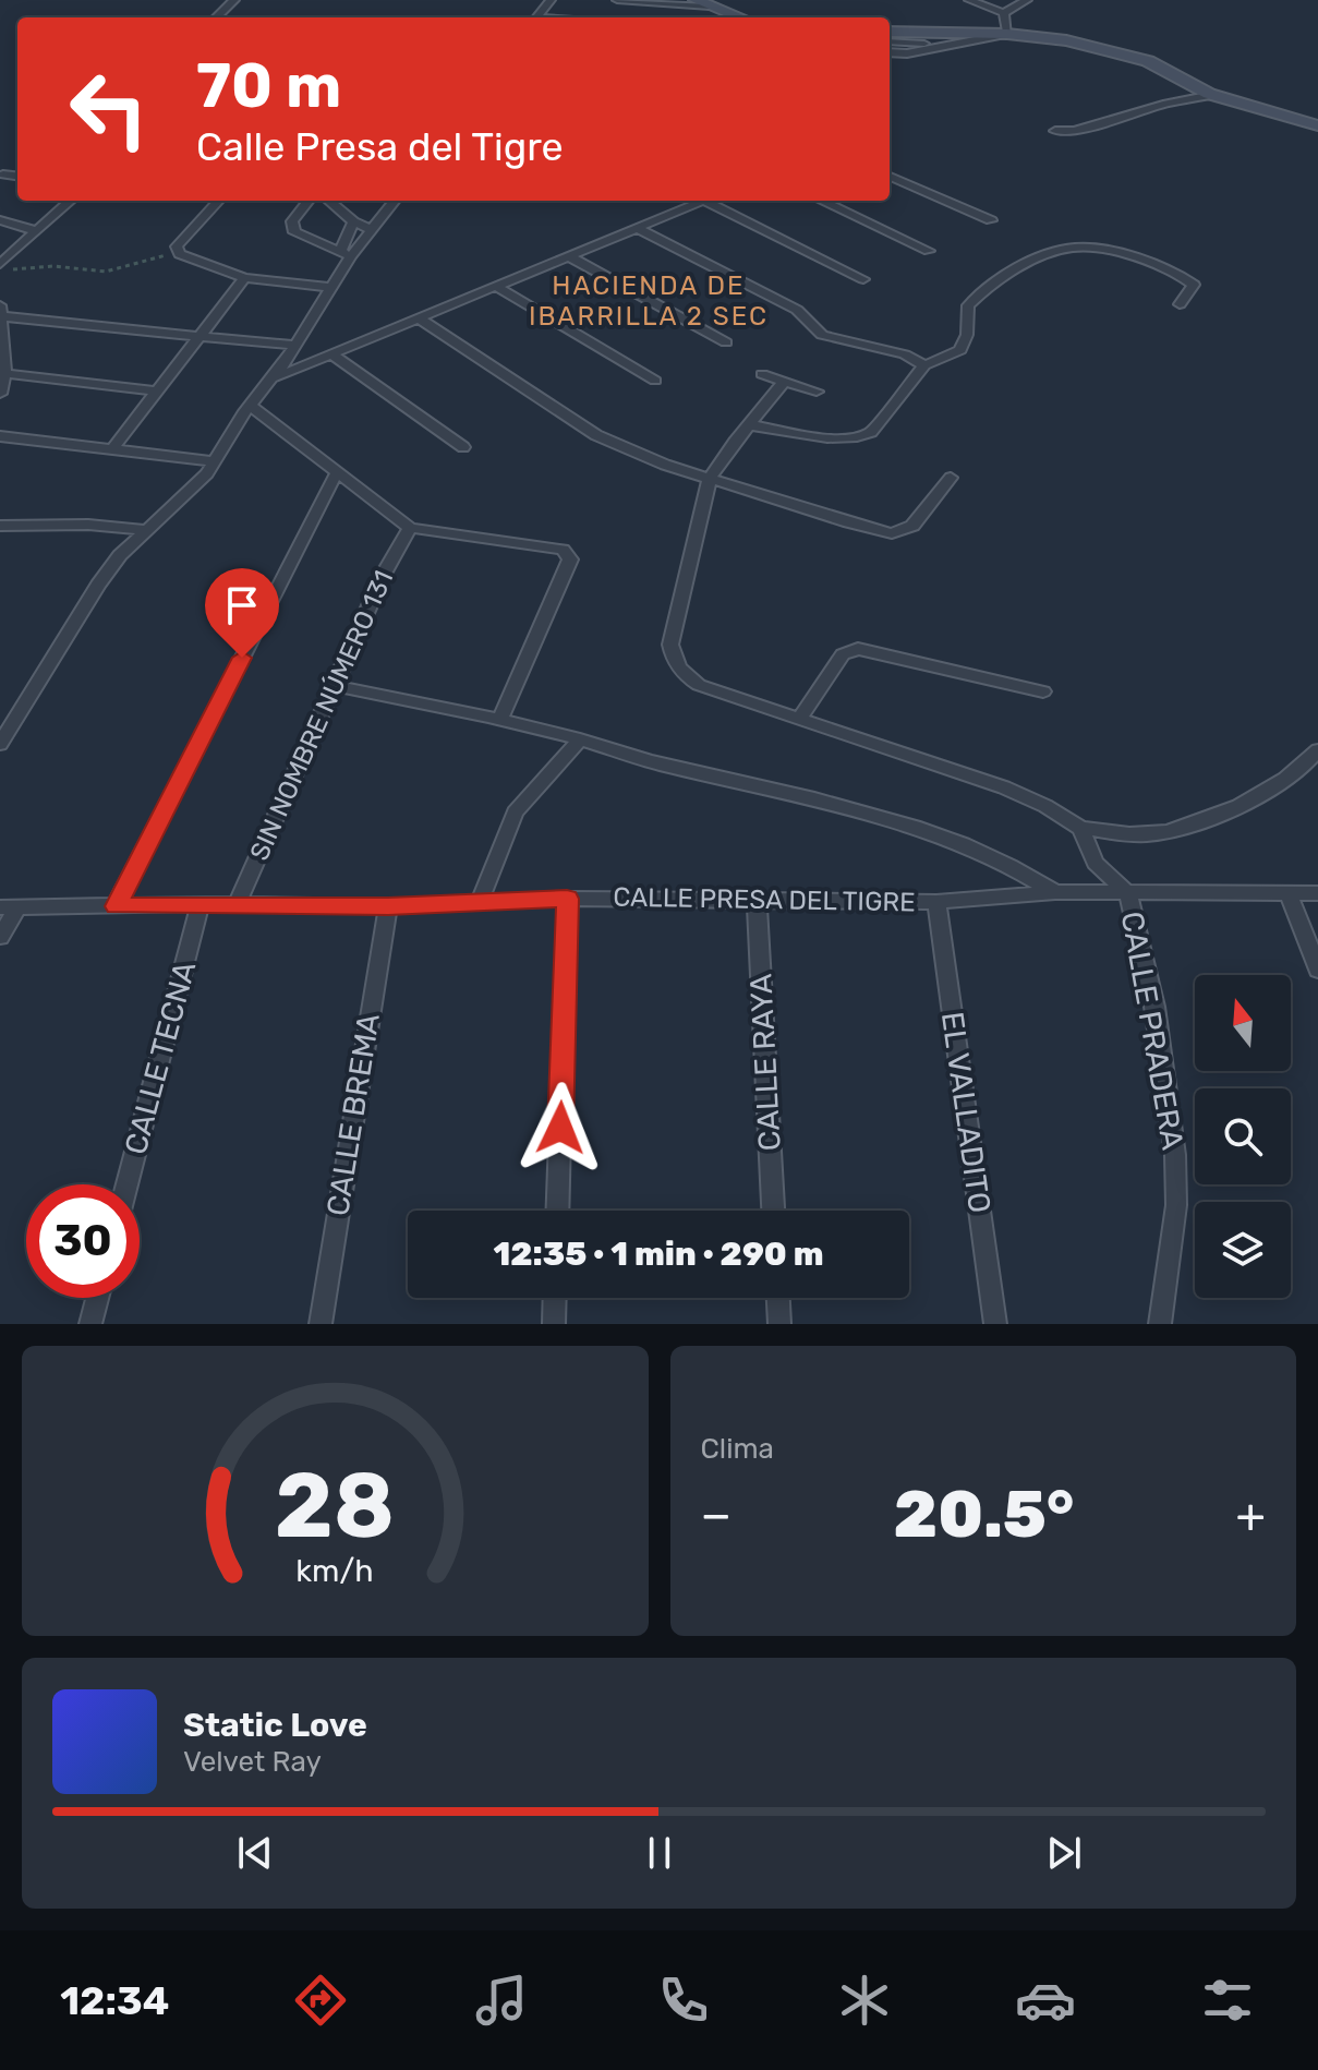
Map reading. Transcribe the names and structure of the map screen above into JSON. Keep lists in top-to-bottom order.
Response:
{
  "streets": {
    "street": [
      "SIN NOMBRE NÚMERO 131",
      "CALLE PRESA DEL TIGRE",
      "CALLE PRADERA",
      "CALLE TECNA",
      "CALLE RAYA",
      "EL VALLADITO",
      "CALLE BREMA"
    ]
  },
  "crossings": [
    ["SIN NOMBRE NÚMERO 131", "CALLE PRESA DEL TIGRE"],
    ["CALLE PRESA DEL TIGRE", "CALLE PRADERA"],
    ["CALLE PRESA DEL TIGRE", "CALLE TECNA"],
    ["CALLE PRESA DEL TIGRE", "CALLE RAYA"],
    ["CALLE PRESA DEL TIGRE", "EL VALLADITO"],
    ["CALLE PRESA DEL TIGRE", "CALLE BREMA"]
  ],
  "districts": ["HACIENDA DE IBARRILLA 2 SEC"],
  "north": "top",
  "page": {
    "turn": ["70 m", "Calle Presa del Tigre"],
    "limit": "30",
    "trip": "12:35 · 1 min · 290 m",
    "tile": "Clima",
    "heat": ["−", "20.5°", "+"],
    "song": ["Static Love", "Velvet Ray"],
    "tabs": "12:34",
    "gauge": ["28", "km/h"]
  }
}
